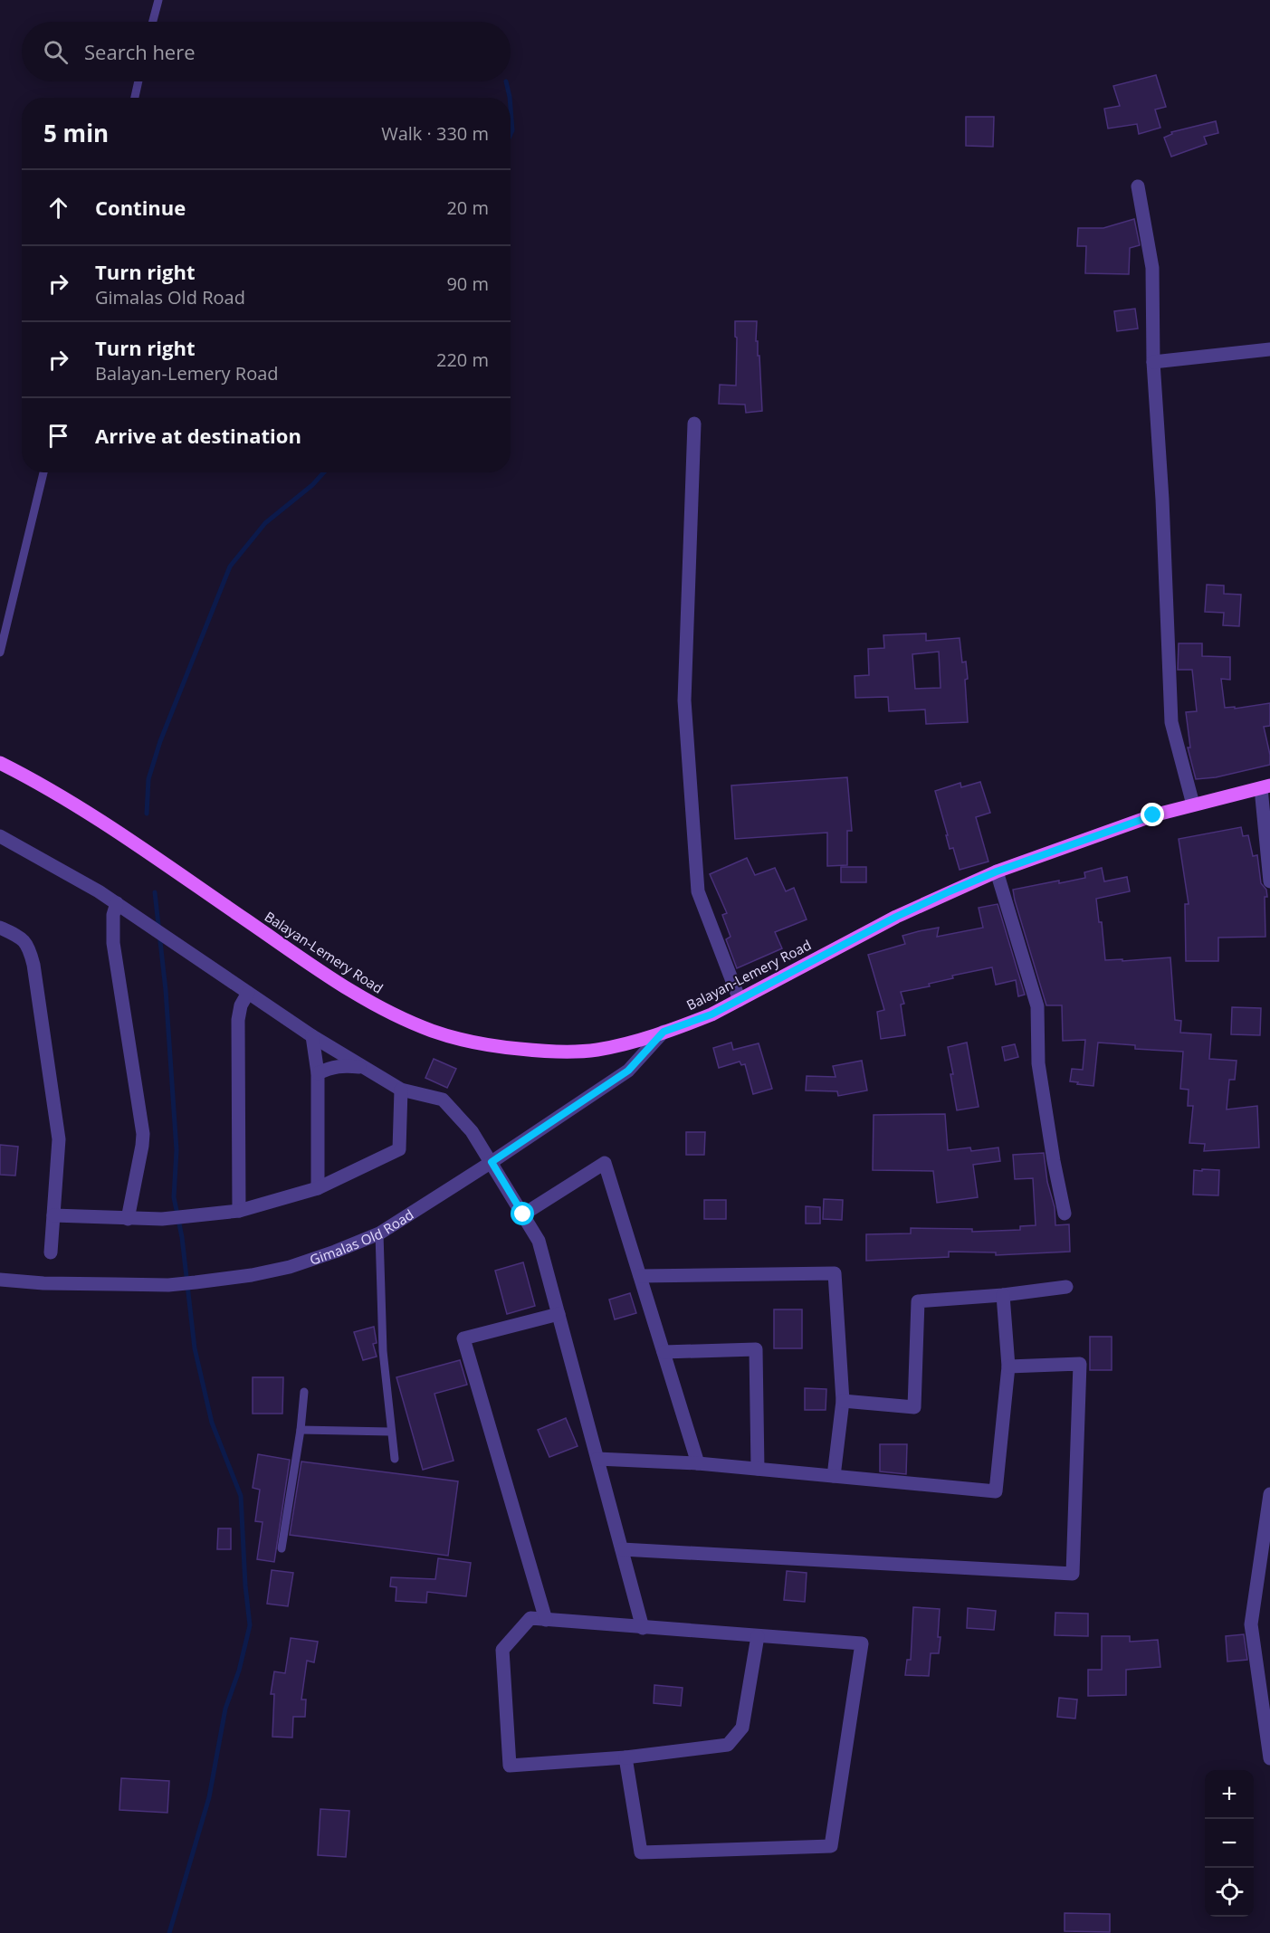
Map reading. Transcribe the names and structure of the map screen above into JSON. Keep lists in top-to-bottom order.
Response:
{
  "streets": {
    "main road": ["Balayan-Lemery Road"],
    "street": ["Gimalas Old Road"]
  },
  "crossings": [
    ["Balayan-Lemery Road", "Gimalas Old Road"]
  ],
  "page": {
    "search": "Search here",
    "heading": ["5 min", "Walk · 330 m"],
    "list": [
      ["Continue", "20 m"],
      ["Turn right", "Gimalas Old Road", "90 m"],
      ["Turn right", "Balayan-Lemery Road", "220 m"],
      "Arrive at destination"
    ],
    "map_buttons": ["+", "−"]
  }
}
